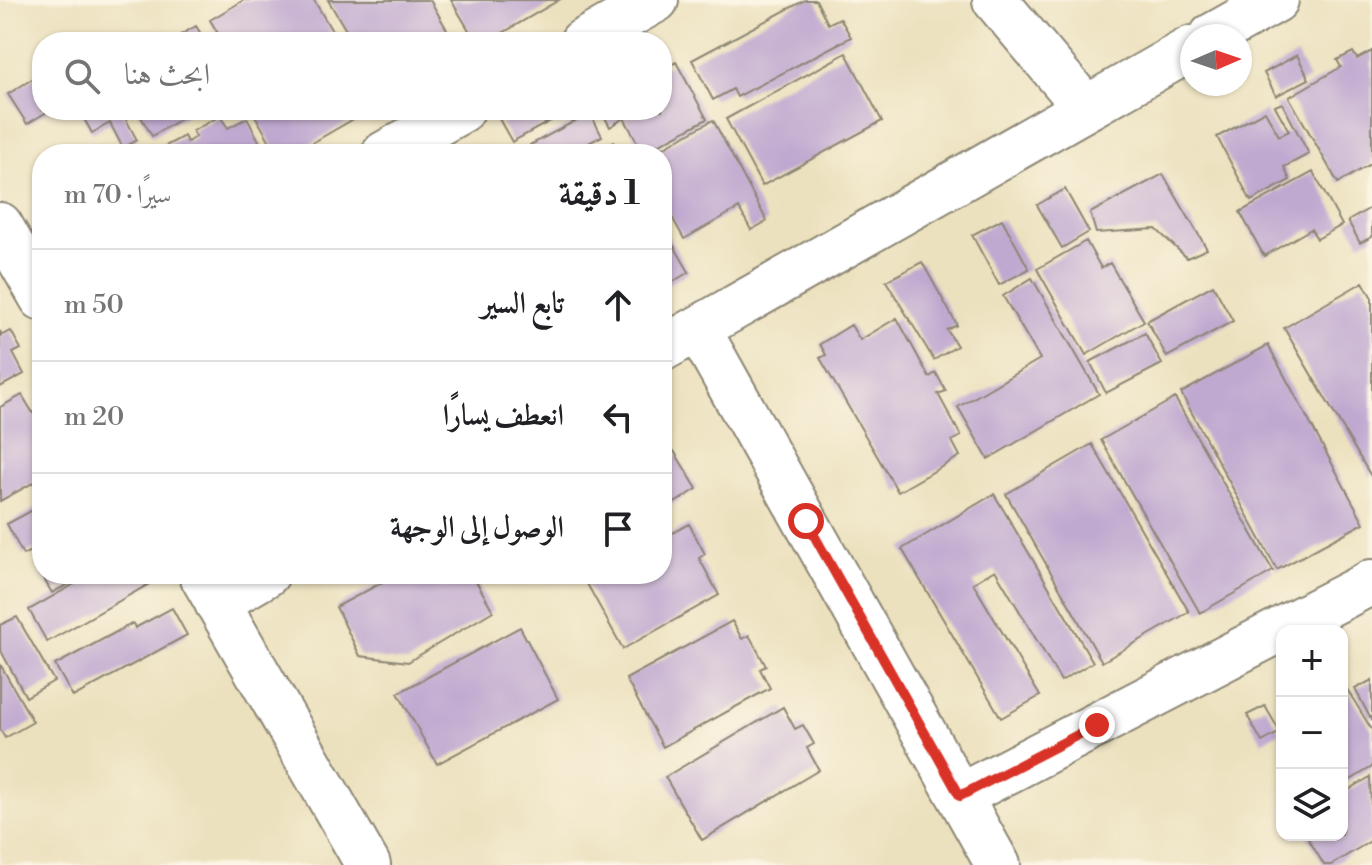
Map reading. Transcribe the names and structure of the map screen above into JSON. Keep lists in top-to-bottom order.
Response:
{
  "north": "right",
  "page": {
    "search": "ابحث هنا",
    "heading": ["1 دقيقة", "سيرًا · 70 m"],
    "list": [
      ["تابع السير", "50 m"],
      ["انعطف يسارًا", "20 m"],
      "الوصول إلى الوجهة"
    ],
    "map_buttons": ["+", "−"]
  }
}
